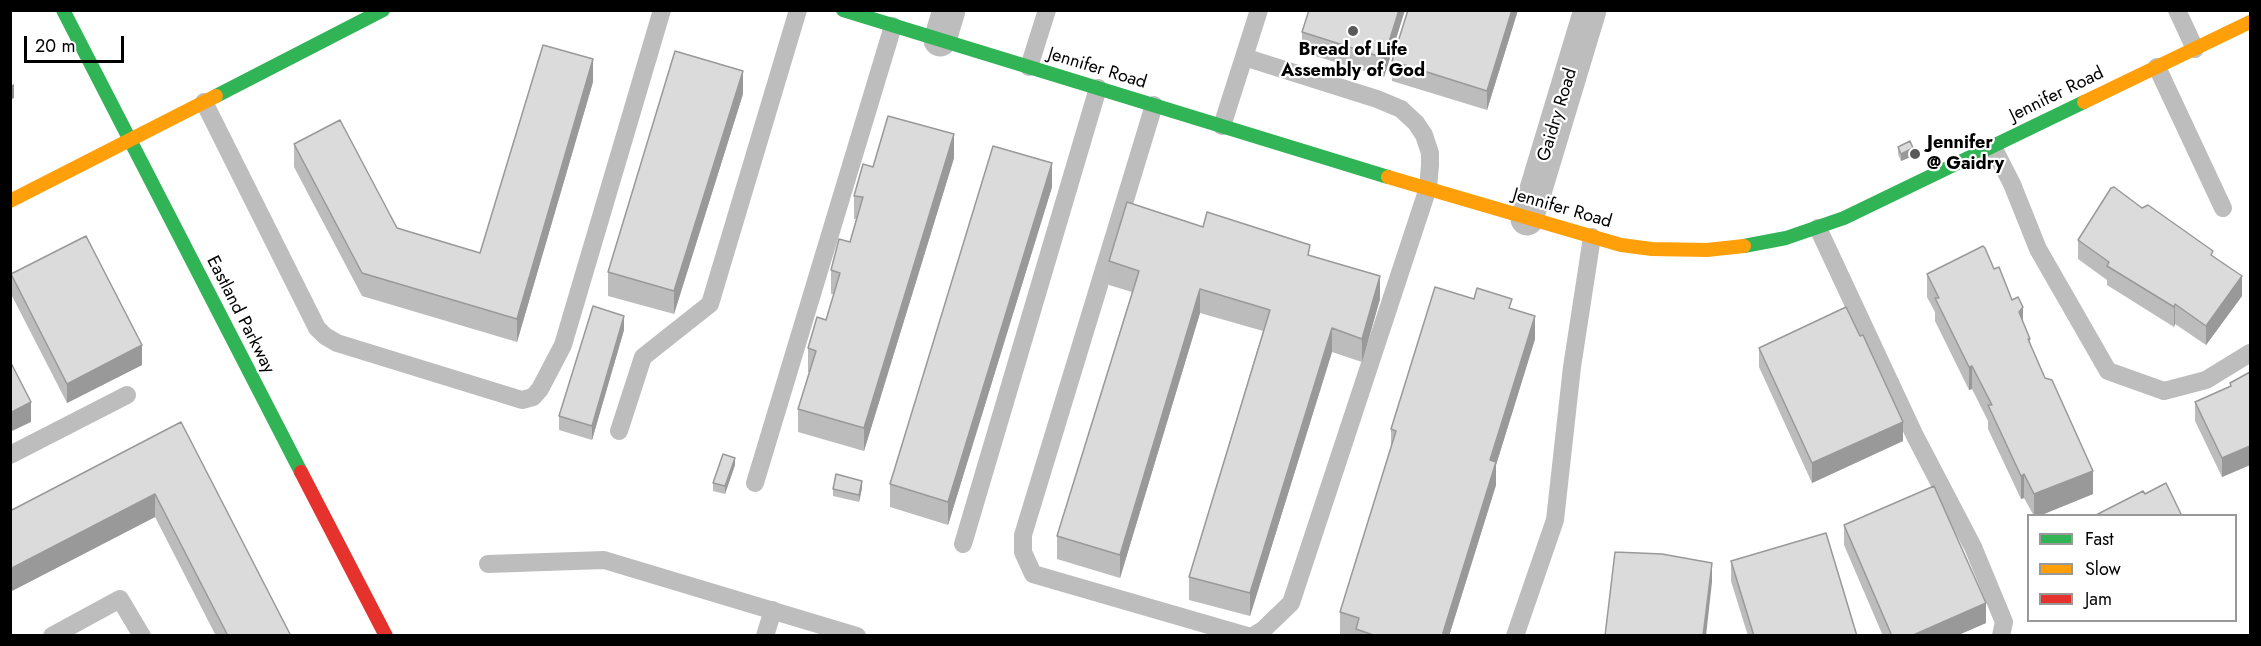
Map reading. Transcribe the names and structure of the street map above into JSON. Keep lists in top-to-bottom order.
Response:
{
  "streets": {
    "street": ["Jennifer Road", "Gaidry Road", "Eastland Parkway"]
  },
  "crossings": [
    ["Jennifer Road", "Gaidry Road"]
  ],
  "places": ["Bread of Life Assembly of God", "Jennifer @ Gaidry"],
  "legend": ["Fast", "Slow", "Jam"],
  "scale_bar": "20 m"
}
